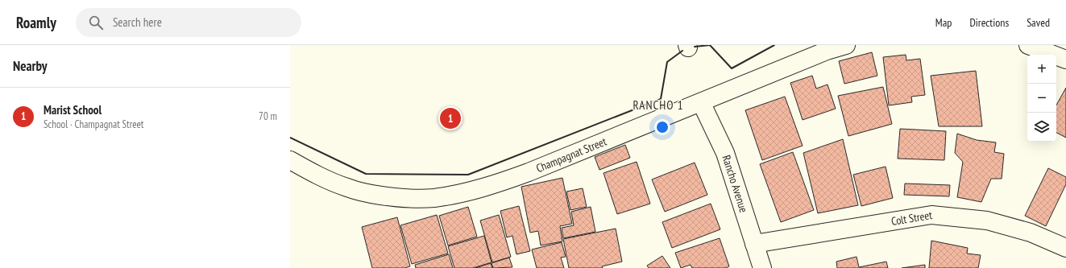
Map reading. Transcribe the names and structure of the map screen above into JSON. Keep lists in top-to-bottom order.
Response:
{
  "streets": {
    "street": ["Champagnat Street", "Rancho Avenue", "Colt Street"]
  },
  "crossings": [
    ["Champagnat Street", "Rancho Avenue"],
    ["Rancho Avenue", "Colt Street"]
  ],
  "districts": ["RANCHO 1"],
  "page": {
    "header": "Roamly",
    "search": "Search here",
    "nav": ["Map", "Directions", "Saved"],
    "heading": "Nearby",
    "map_buttons": ["+", "−"],
    "list": [
      {
        "mark": "1",
        "name": "Marist School",
        "note": "School · Champagnat Street",
        "value": "70 m"
      }
    ],
    "pins": "1"
  }
}
